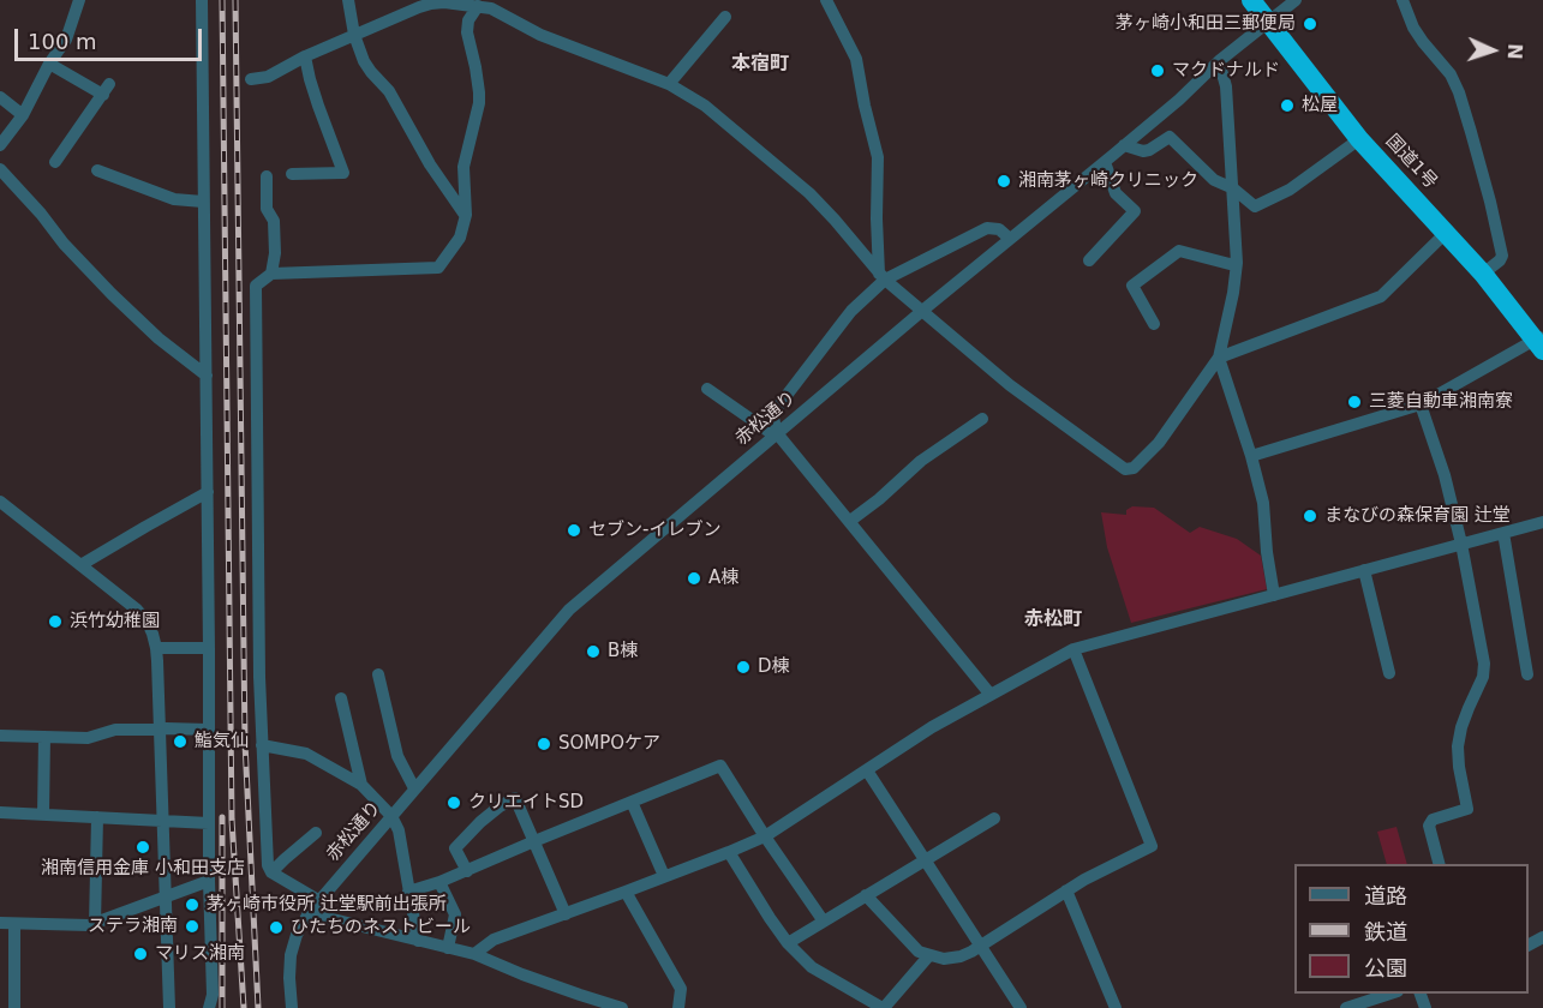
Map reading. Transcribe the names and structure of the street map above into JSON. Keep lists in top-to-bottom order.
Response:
{
  "streets": {
    "highway": ["国道1号"],
    "street": ["赤松通り"]
  },
  "crossings": [
    ["国道1号", "赤松通り"]
  ],
  "districts": ["本宿町", "赤松町"],
  "places": [
    "茅ヶ崎小和田三郵便局",
    "マクドナルド",
    "松屋",
    "湘南茅ヶ崎クリニック",
    "三菱自動車湘南寮",
    "まなびの森保育園 辻堂",
    "セブン-イレブン",
    "A棟",
    "浜竹幼稚園",
    "B棟",
    "D棟",
    "鮨気仙",
    "SOMPOケア",
    "クリエイトSD",
    "湘南信用金庫 小和田支店",
    "茅ヶ崎市役所 辻堂駅前出張所",
    "ステラ湘南",
    "ひたちのネストビール",
    "マリス湘南"
  ],
  "legend": ["道路", "鉄道", "公園"],
  "scale_bar": "100 m",
  "north": "right"
}
